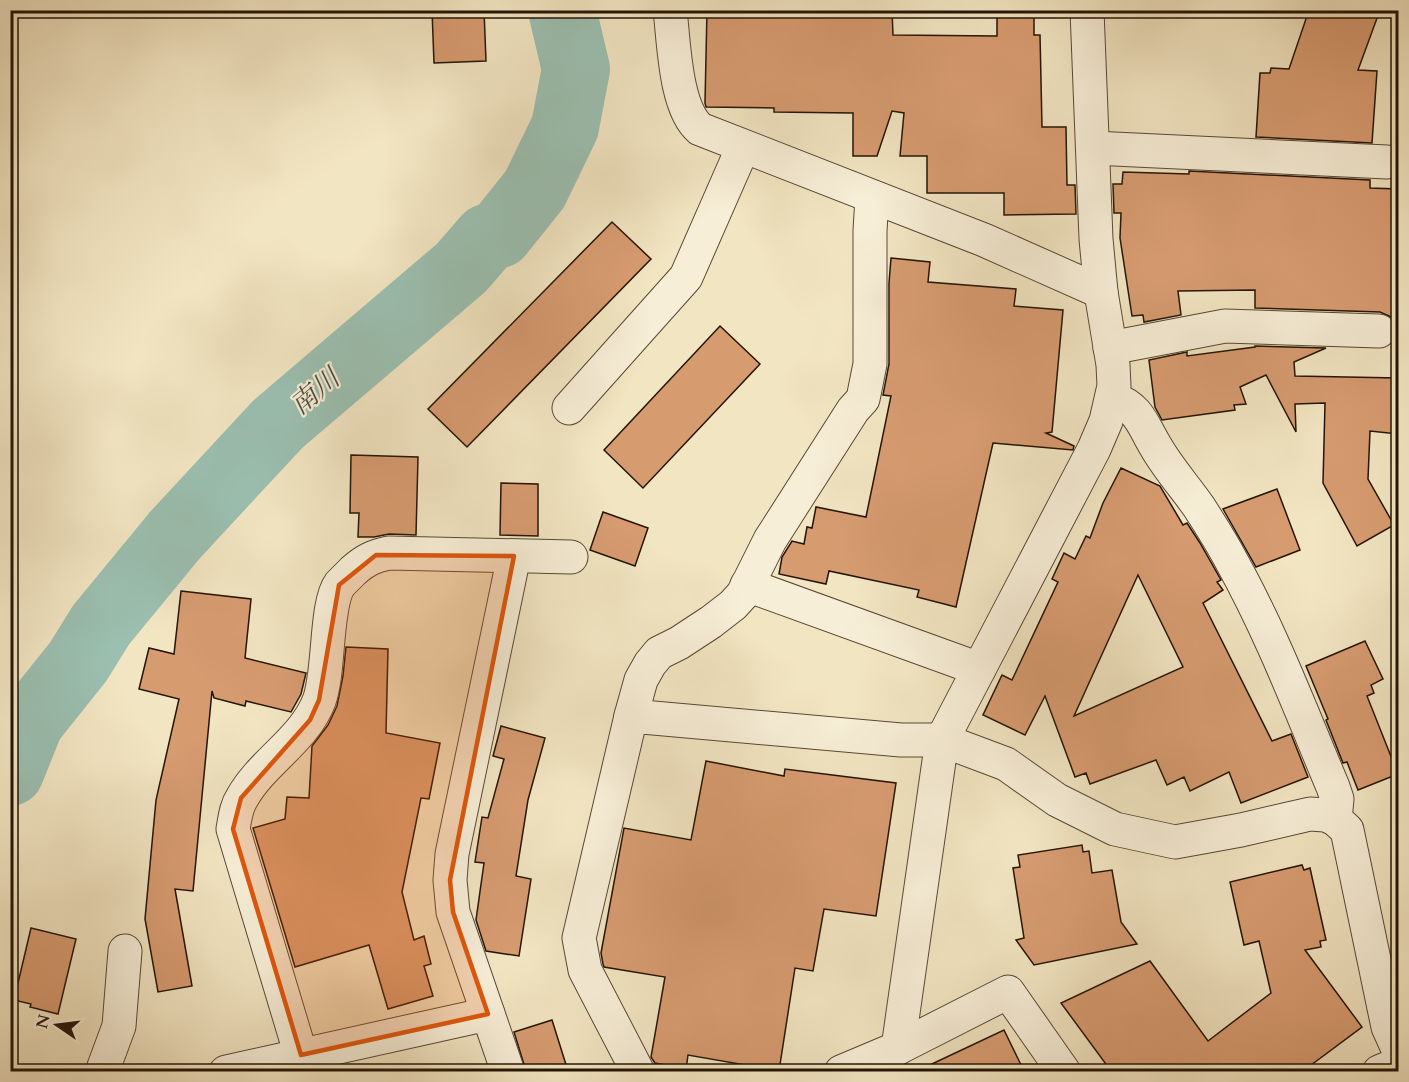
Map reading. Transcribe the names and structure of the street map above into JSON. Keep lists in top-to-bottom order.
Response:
{
  "water": ["南川"],
  "north": "left"
}
